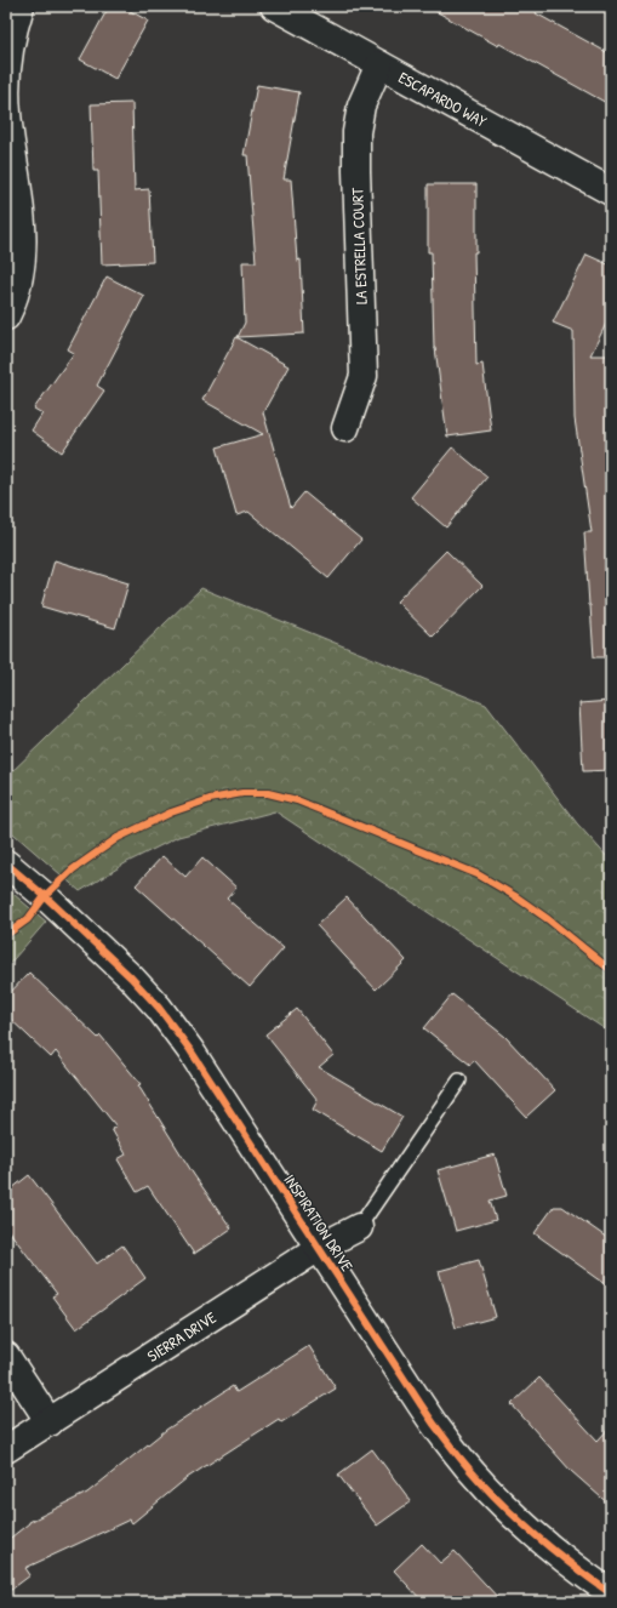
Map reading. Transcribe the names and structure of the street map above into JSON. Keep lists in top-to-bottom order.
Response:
{
  "streets": {
    "street": [
      "ESCAPARDO WAY",
      "LA ESTRELLA COURT",
      "INSPIRATION DRIVE",
      "SIERRA DRIVE"
    ]
  },
  "crossings": [
    ["ESCAPARDO WAY", "LA ESTRELLA COURT"],
    ["INSPIRATION DRIVE", "SIERRA DRIVE"]
  ]
}
